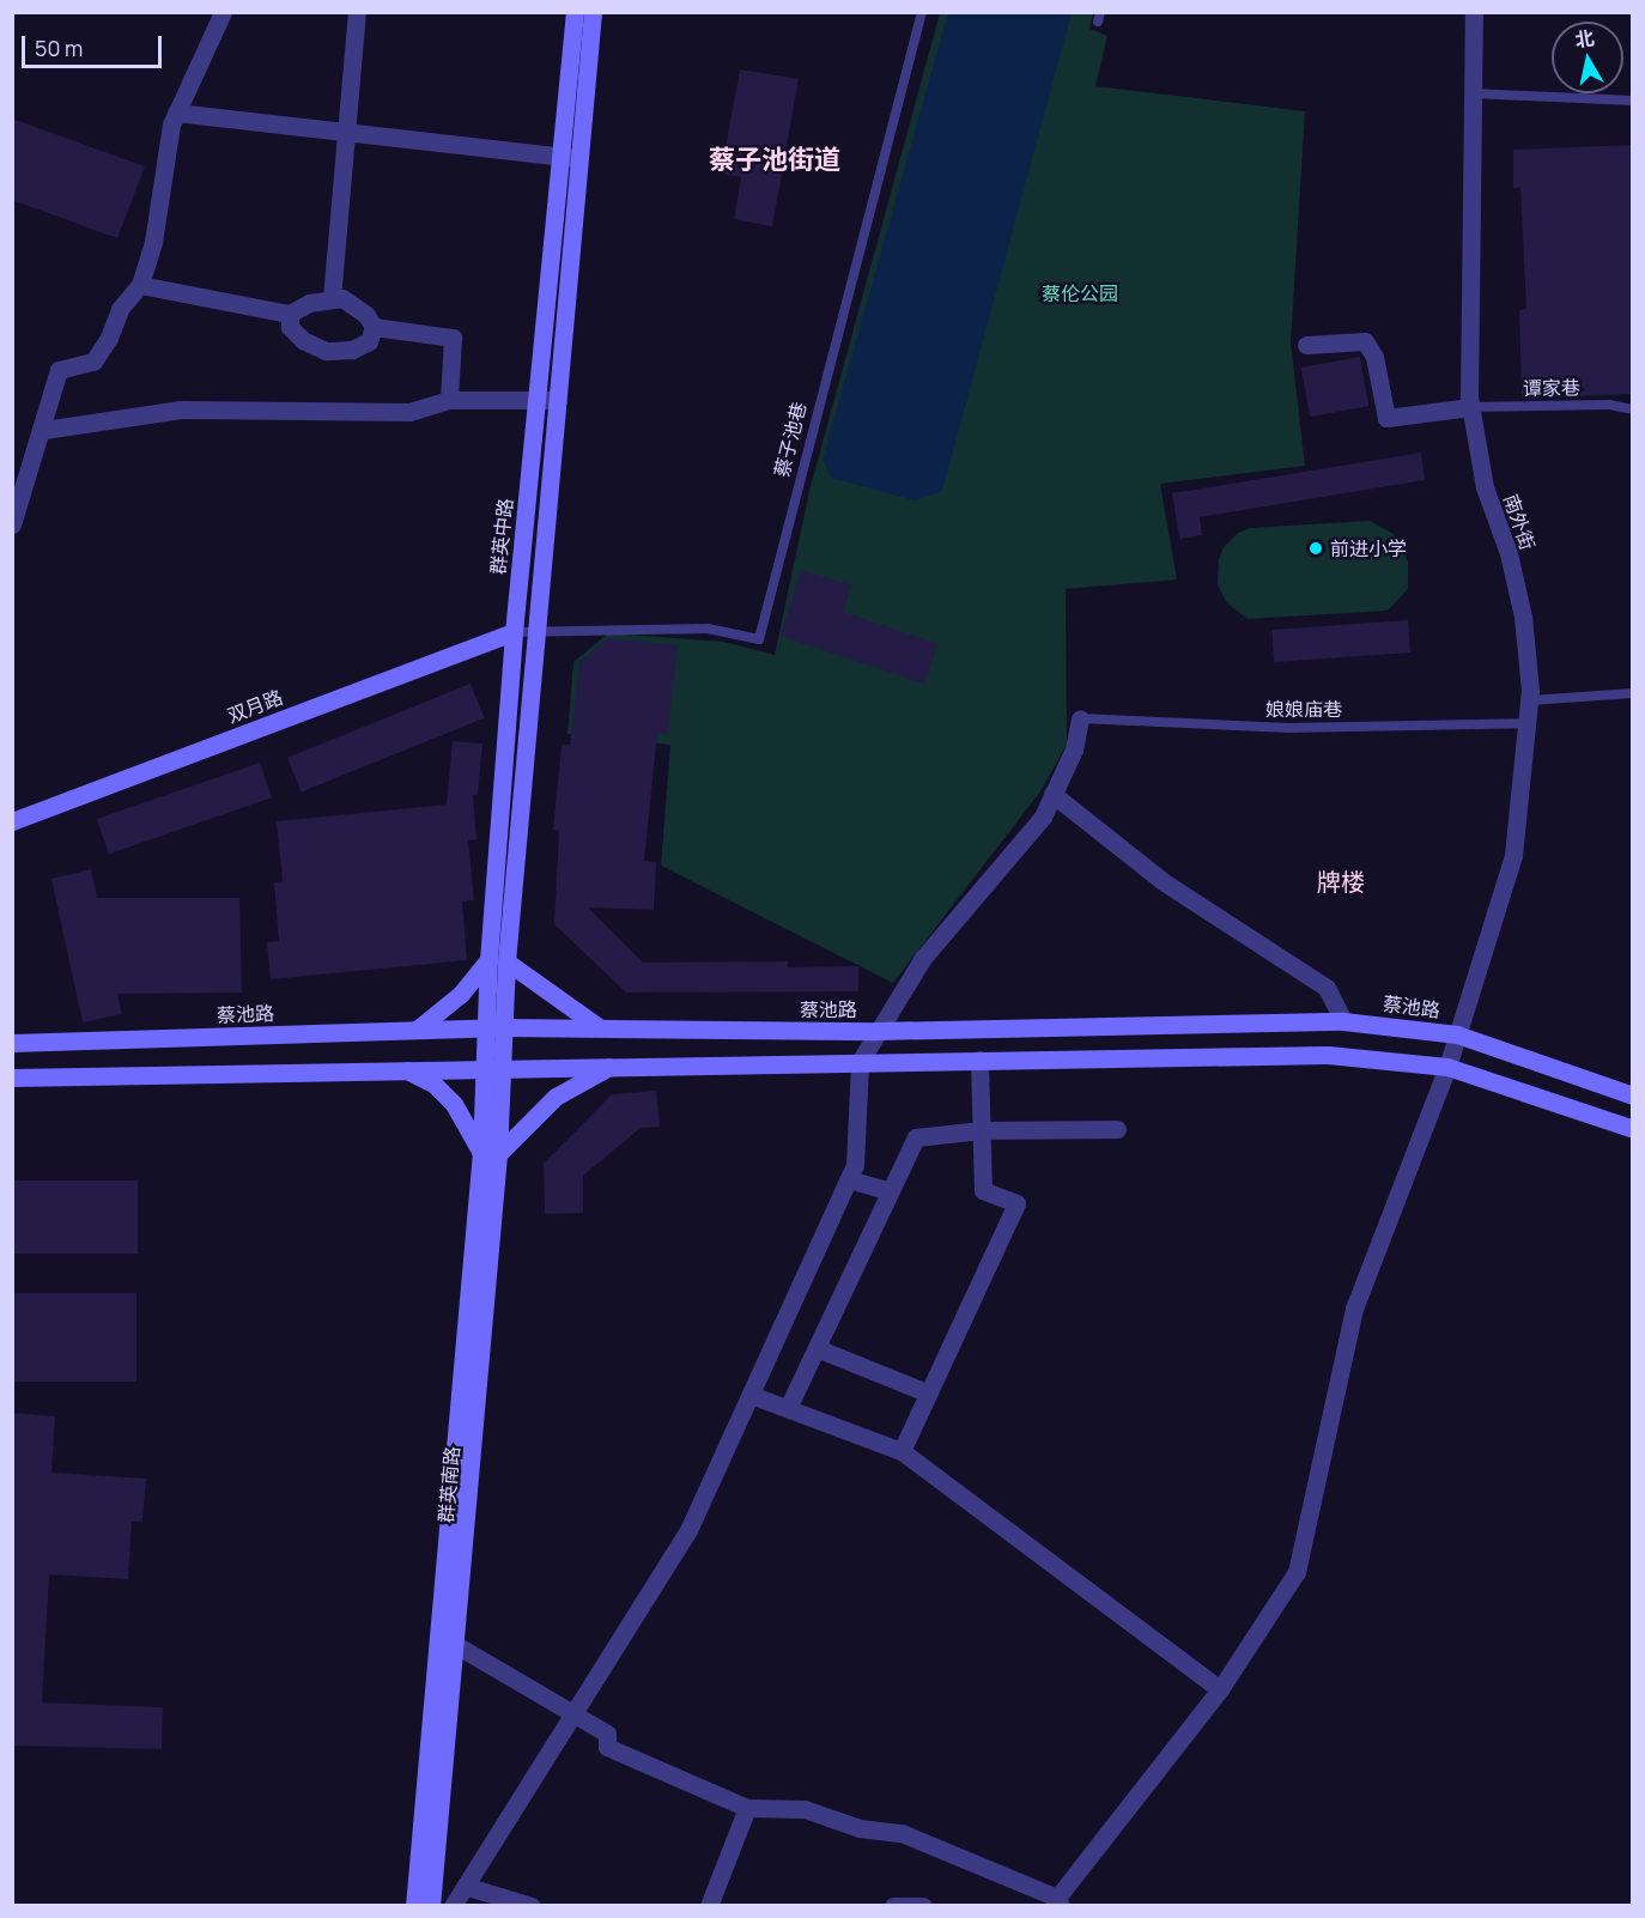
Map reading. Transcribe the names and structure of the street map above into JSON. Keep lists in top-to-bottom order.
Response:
{
  "streets": {
    "street": [
      "南外街",
      "群英中路",
      "双月路",
      "蔡池路",
      "群英南路"
    ],
    "lane": ["谭家巷", "蔡子池巷", "娘娘庙巷"]
  },
  "crossings": [
    ["谭家巷", "南外街"],
    ["蔡子池巷", "群英中路"],
    ["蔡子池巷", "双月路"],
    ["南外街", "娘娘庙巷"],
    ["南外街", "蔡池路"],
    ["群英中路", "双月路"],
    ["群英中路", "蔡池路"],
    ["群英中路", "群英南路"]
  ],
  "districts": ["蔡子池街道", "牌楼"],
  "parks": ["蔡伦公园"],
  "places": ["前进小学"],
  "scale_bar": "50 m",
  "north": "top"
}
